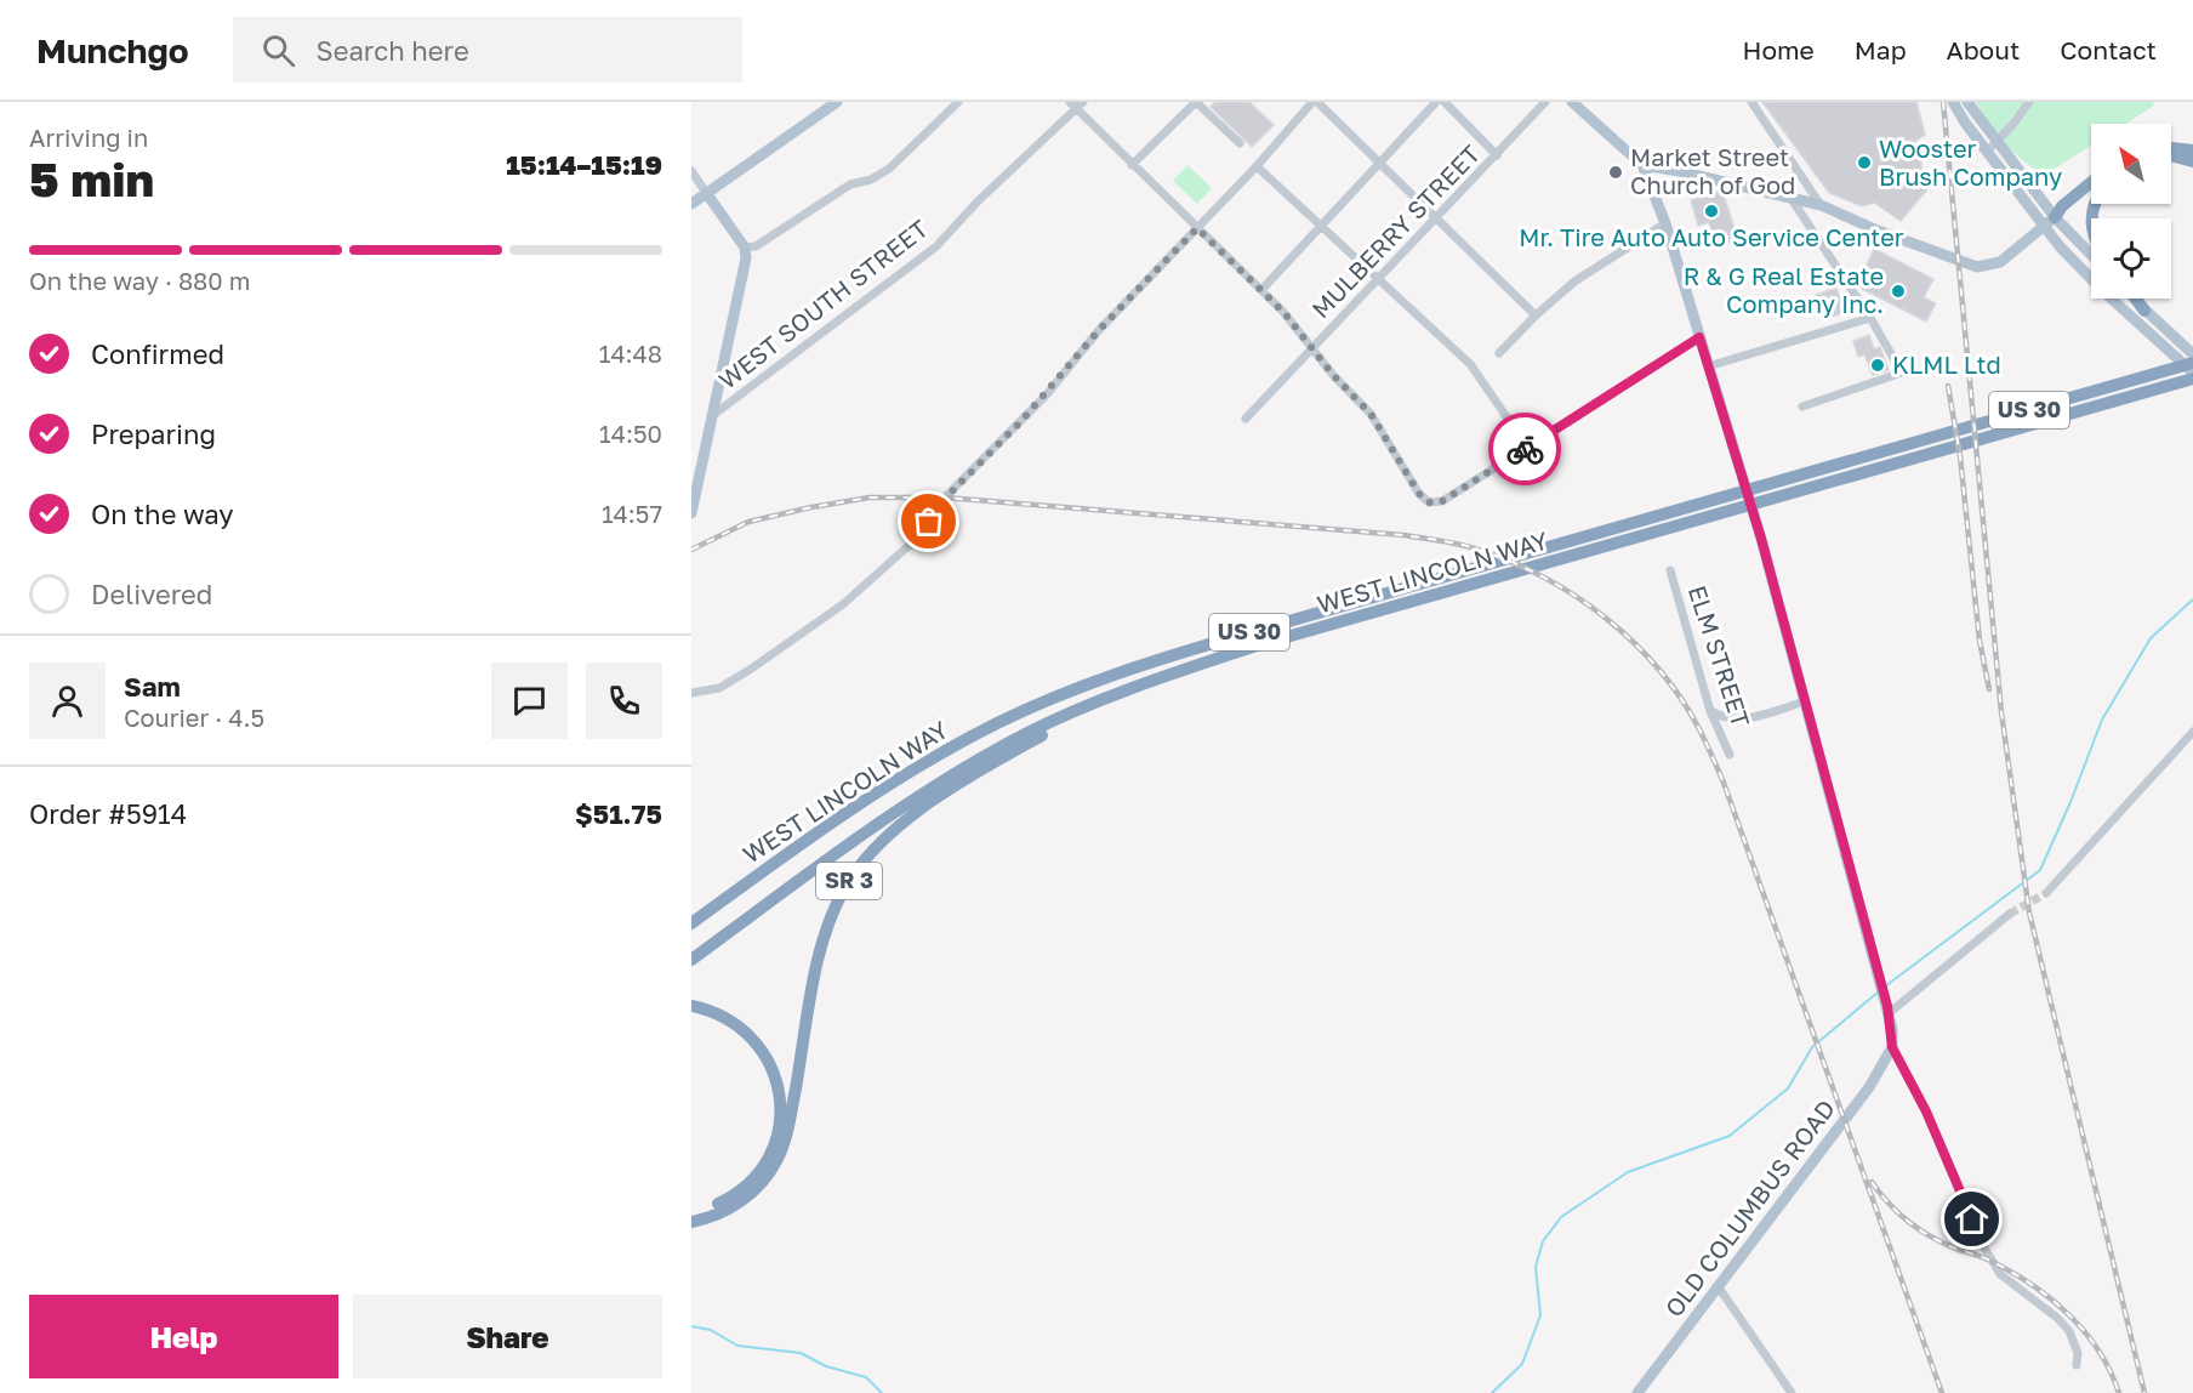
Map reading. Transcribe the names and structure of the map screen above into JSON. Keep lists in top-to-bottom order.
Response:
{
  "streets": {
    "highway": ["US 30", "WEST LINCOLN WAY", "SR 3"],
    "main road": ["OLD COLUMBUS ROAD"],
    "street": ["MULBERRY STREET", "WEST SOUTH STREET", "ELM STREET"]
  },
  "crossings": [
    ["US 30", "WEST LINCOLN WAY"],
    ["WEST LINCOLN WAY", "SR 3"]
  ],
  "places": [
    "Wooster Brush Company",
    "Market Street Church of God",
    "Mr. Tire Auto Auto Service Center",
    "R & G Real Estate Company Inc.",
    "KLML Ltd"
  ],
  "north": "top left",
  "page": {
    "header": "Munchgo",
    "search": "Search here",
    "nav": [
      "Home",
      "Map",
      "About",
      "Contact"
    ],
    "heading": ["5 min", "Arriving in", "15:14–15:19"],
    "panel": [
      "Sam",
      "Courier · 4.5",
      "Order #5914",
      "$51.75"
    ],
    "bar": "On the way · 880 m",
    "list": [
      ["Confirmed", "14:48"],
      ["Preparing", "14:50"],
      ["On the way", "14:57"],
      "Delivered"
    ],
    "buttons": ["Help", "Share"]
  }
}
